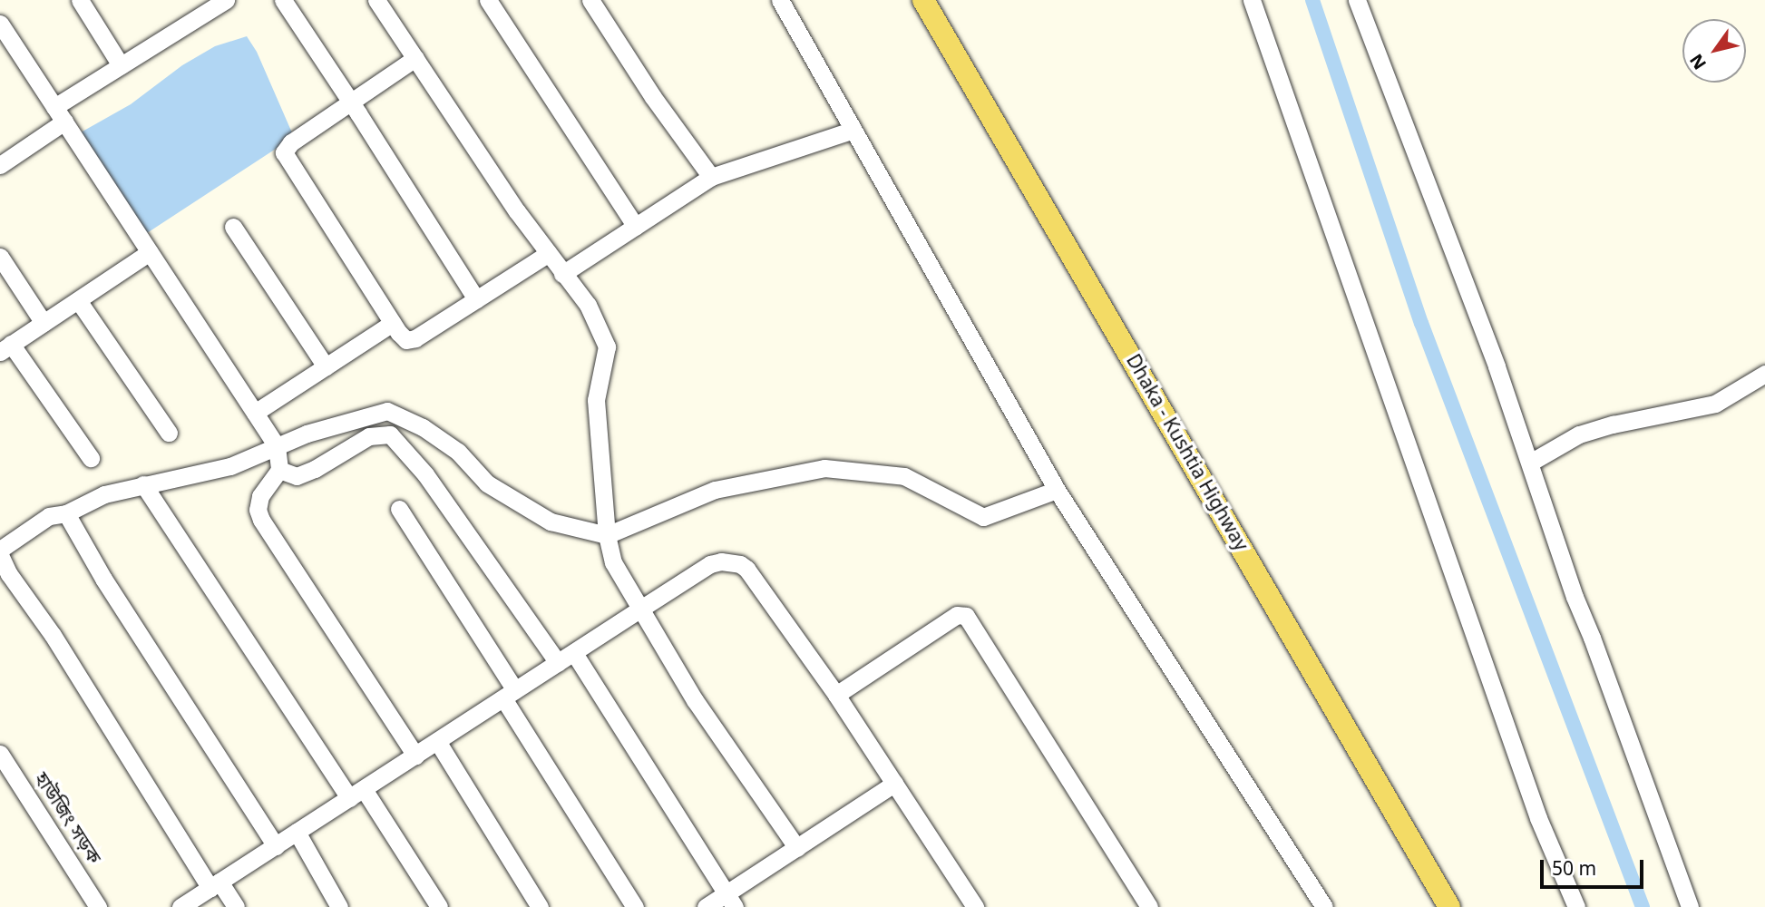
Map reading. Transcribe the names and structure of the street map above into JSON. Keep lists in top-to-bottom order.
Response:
{
  "streets": {
    "main road": ["Dhaka - Kushtia Highway"],
    "street": ["হাউজিং সড়ক"]
  },
  "scale_bar": "50 m",
  "north": "bottom left"
}
